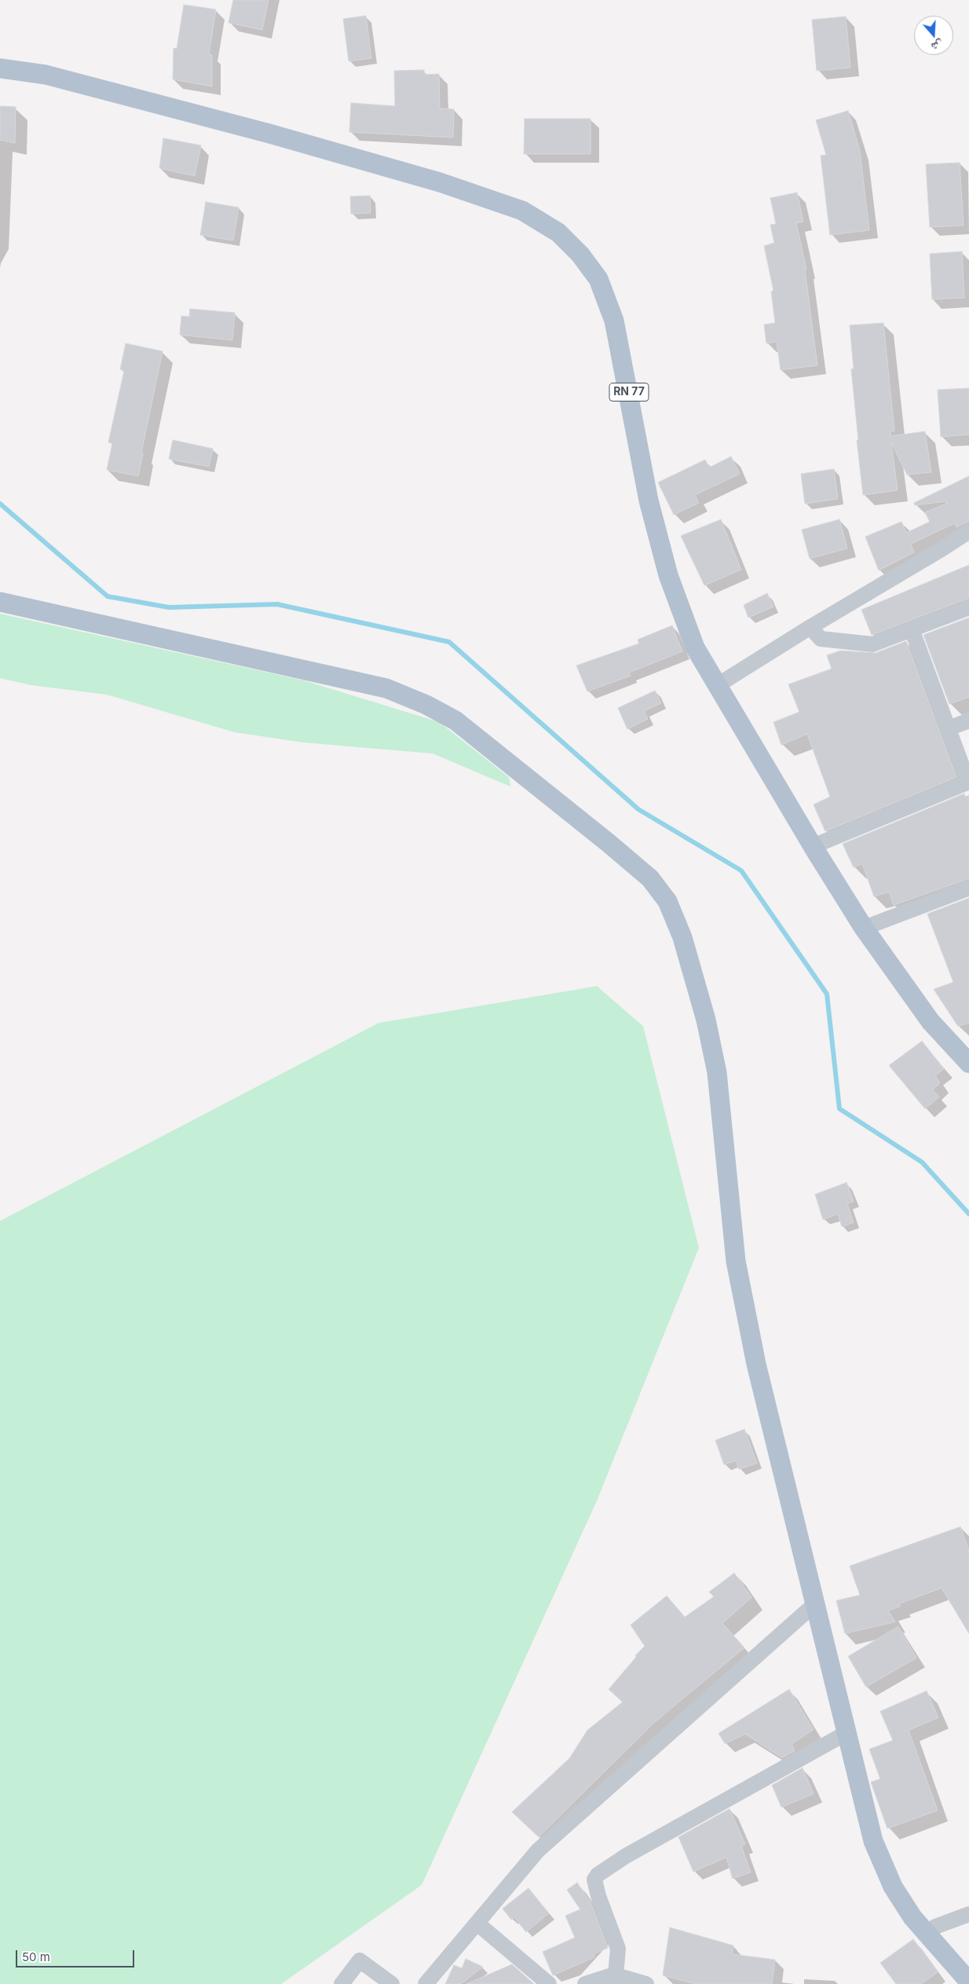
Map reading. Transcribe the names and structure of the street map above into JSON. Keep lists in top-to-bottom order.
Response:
{
  "streets": {
    "main road": ["RN 77"]
  },
  "scale_bar": "50 m",
  "north": "bottom"
}
